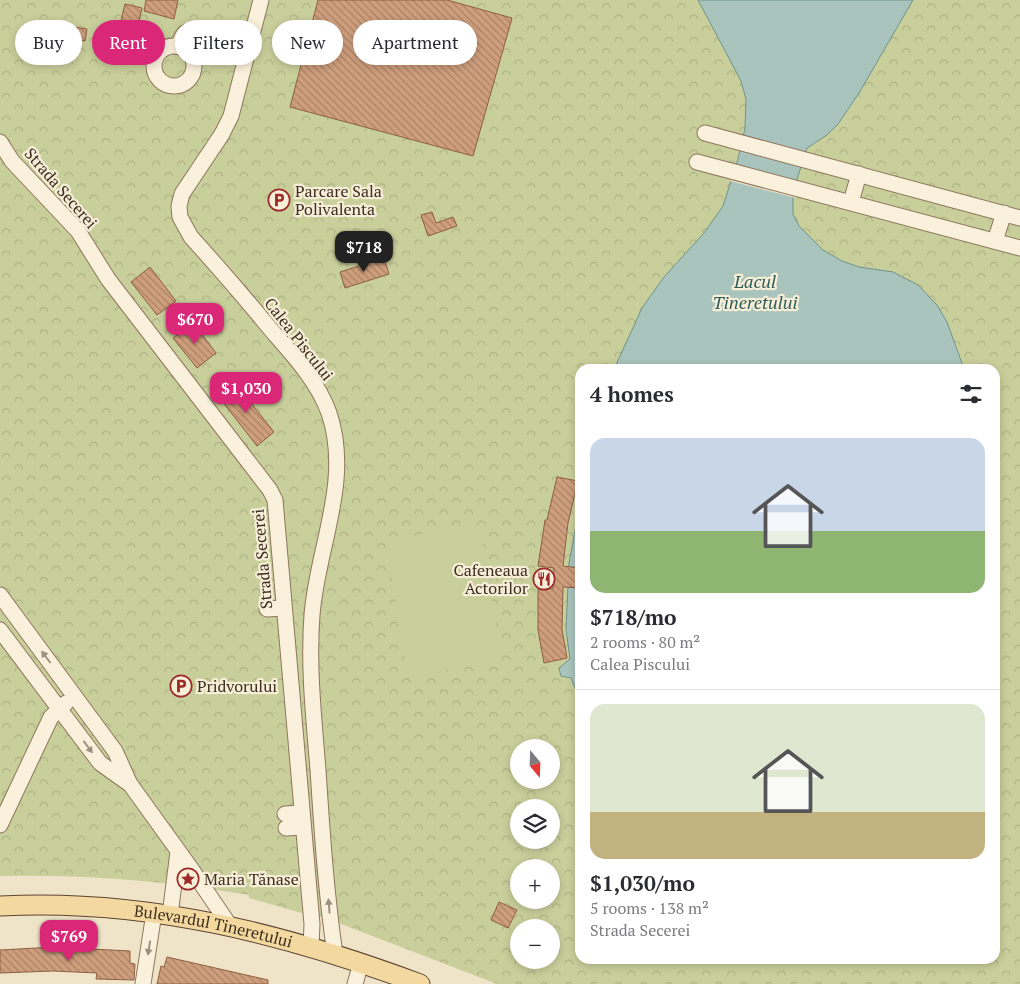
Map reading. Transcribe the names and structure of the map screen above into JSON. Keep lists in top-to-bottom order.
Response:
{
  "streets": {
    "main road": ["Bulevardul Tineretului"],
    "street": ["Strada Secerei", "Calea Piscului"]
  },
  "crossings": [
    ["Strada Secerei", "Bulevardul Tineretului"],
    ["Calea Piscului", "Bulevardul Tineretului"]
  ],
  "water": ["Lacul Tineretului"],
  "places": {
    "parking": ["Parcare Sala Polivalenta", "Pridvorului"],
    "restaurant": ["Cafeneaua Actorilor"],
    "place": ["Maria Tănase"]
  },
  "north": "bottom",
  "page": {
    "chip": [
      "Buy",
      "Rent",
      "Filters",
      "New",
      "Apartment"
    ],
    "price": [
      "$718",
      "$670",
      "$1,030",
      "$769"
    ],
    "heading": "4 homes",
    "list": [
      {
        "name": "$718/mo",
        "note": "2 rooms · 80 m² · Calea Piscului"
      },
      {
        "name": "$1,030/mo",
        "note": "5 rooms · 138 m² · Strada Secerei"
      }
    ],
    "map_buttons": ["+", "−"]
  }
}
